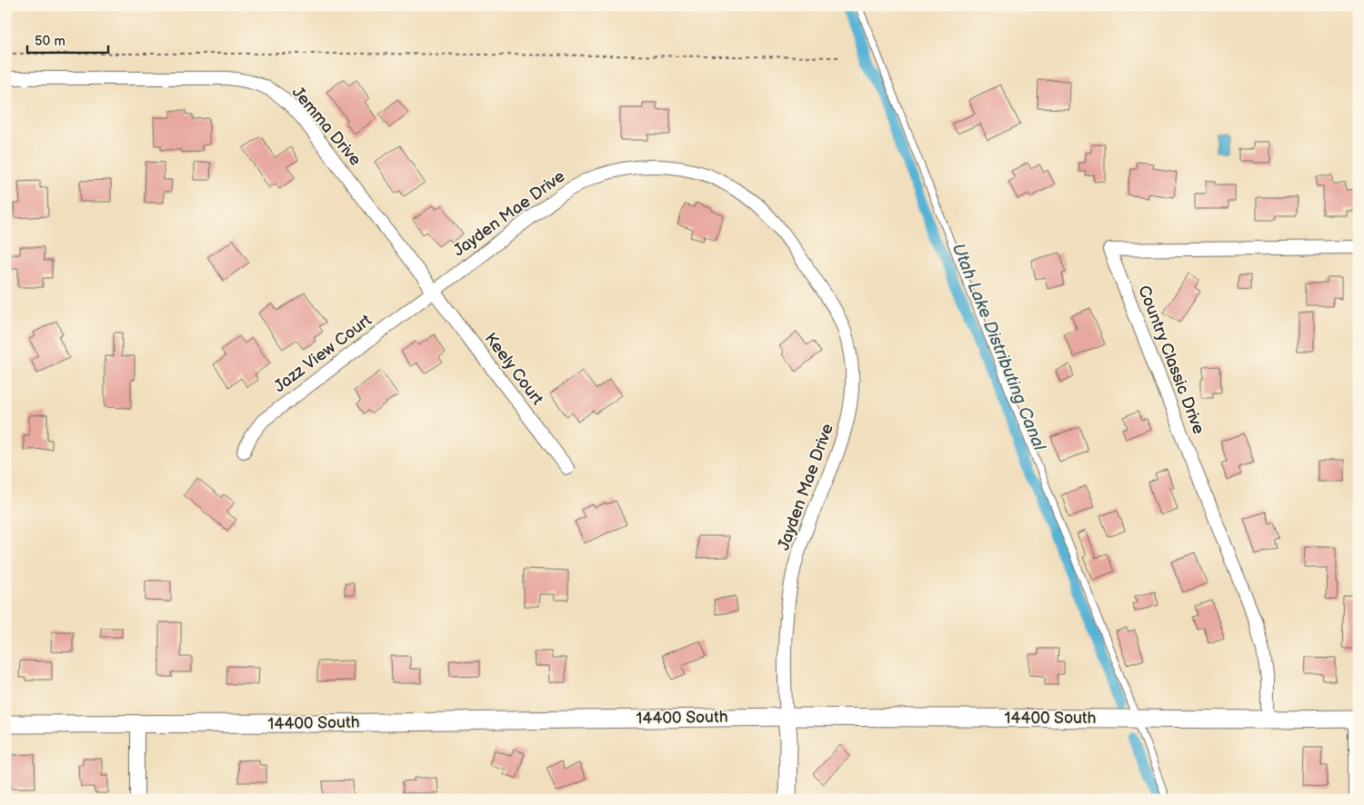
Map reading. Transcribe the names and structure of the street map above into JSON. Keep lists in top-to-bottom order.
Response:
{
  "streets": {
    "street": [
      "Jemma Drive",
      "Jayden Mae Drive",
      "Jazz View Court",
      "Country Classic Drive",
      "Keely Court",
      "14400 South"
    ]
  },
  "crossings": [
    ["Jemma Drive", "Jayden Mae Drive"],
    ["Jemma Drive", "Jazz View Court"],
    ["Jemma Drive", "Keely Court"],
    ["Jayden Mae Drive", "Jazz View Court"],
    ["Jayden Mae Drive", "Keely Court"],
    ["Jayden Mae Drive", "14400 South"],
    ["Jazz View Court", "Keely Court"],
    ["Country Classic Drive", "14400 South"]
  ],
  "water": ["Utah Lake Distributing Canal"],
  "scale_bar": "50 m"
}
